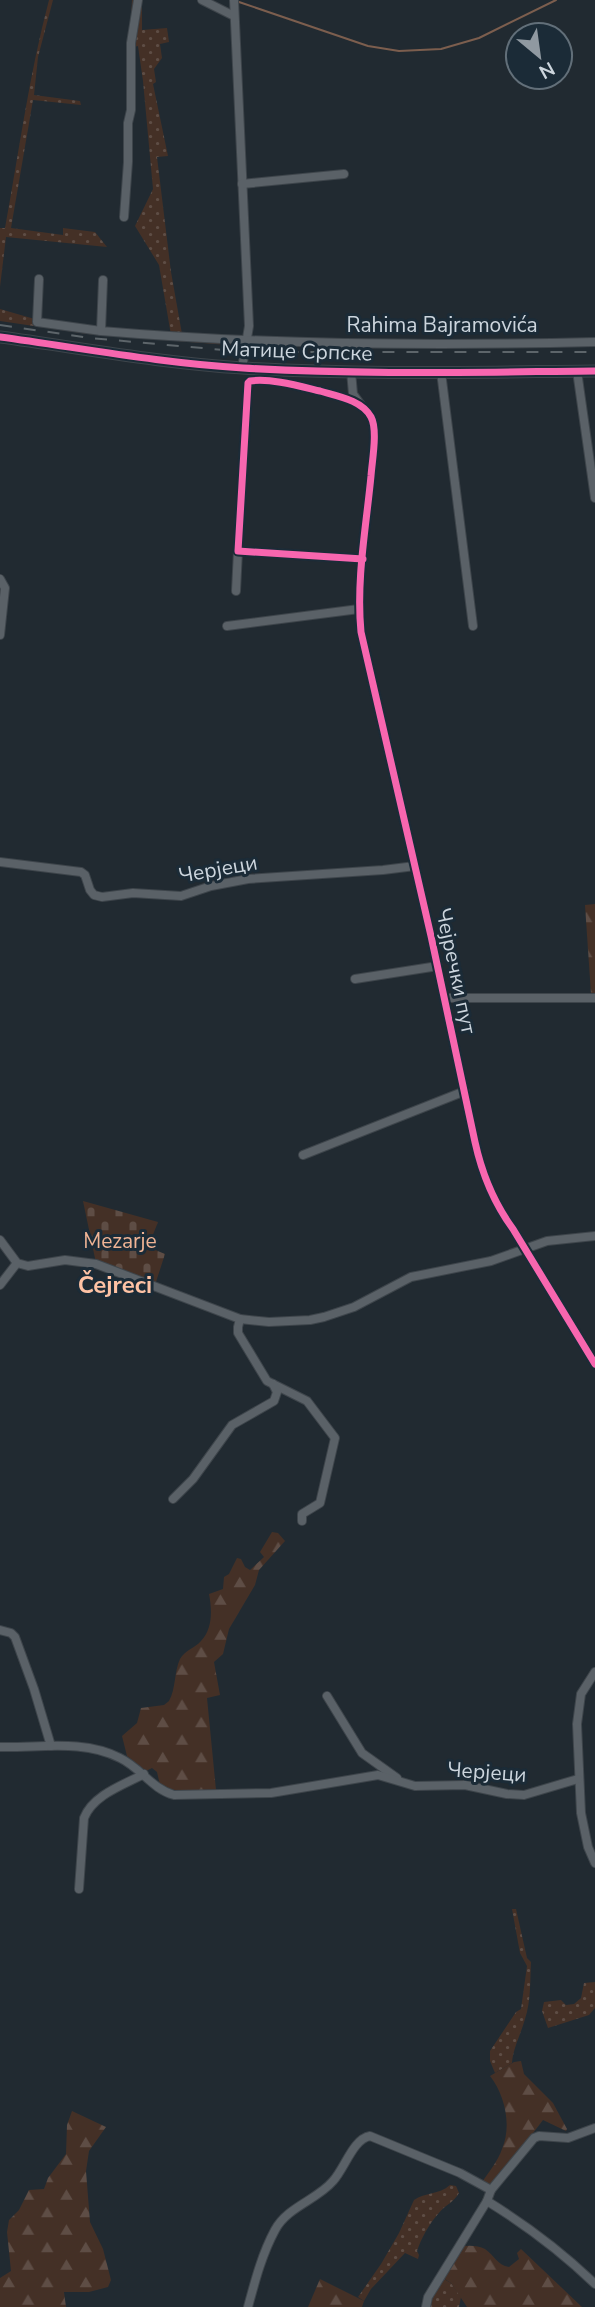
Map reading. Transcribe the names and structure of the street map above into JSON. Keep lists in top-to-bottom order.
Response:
{
  "streets": {
    "main road": ["Матице Српске"],
    "street": ["Rahima Bajramovića", "Черјеци", "Чејречки пут"]
  },
  "crossings": [
    ["Матице Српске", "Чејречки пут"],
    ["Черјеци", "Чејречки пут"]
  ],
  "districts": ["Čejreci"],
  "parks": ["Mezarje"],
  "north": "bottom right"
}
